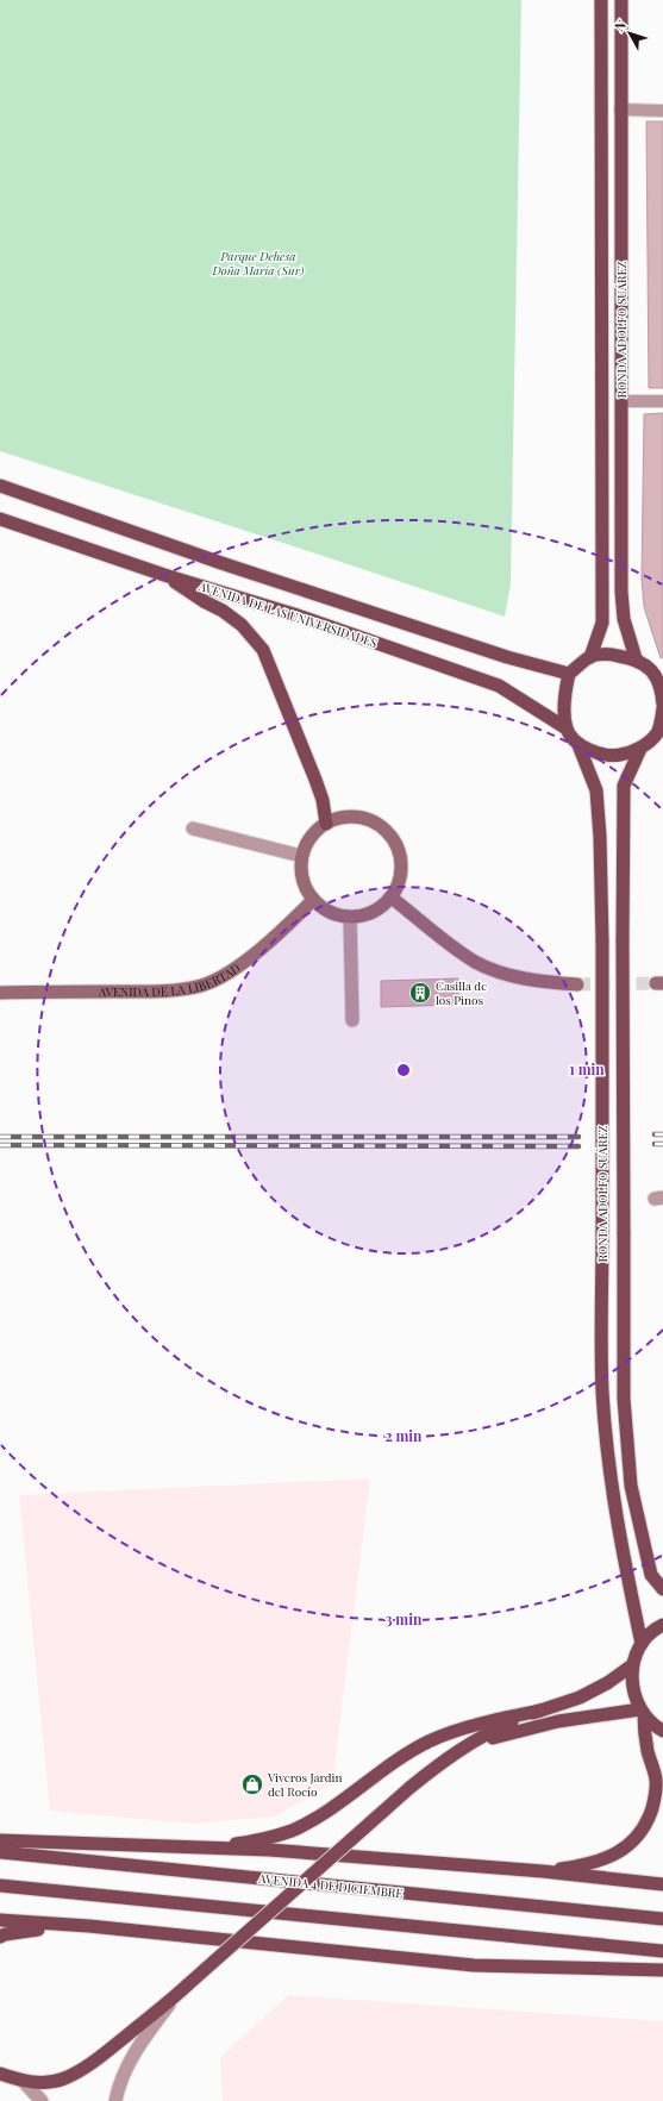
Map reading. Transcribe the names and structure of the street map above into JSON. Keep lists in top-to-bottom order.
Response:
{
  "streets": {
    "main road": [
      "RONDA ADOLFO SUÁREZ",
      "AVENIDA DE LAS UNIVERSIDADES",
      "AVENIDA DE LA LIBERTAD",
      "AVENIDA 4 DE DICIEMBRE"
    ]
  },
  "crossings": [
    ["RONDA ADOLFO SUÁREZ", "AVENIDA DE LAS UNIVERSIDADES"]
  ],
  "parks": ["Parque Dehesa Doña María (Sur)"],
  "places": {
    "building": ["Casilla de los Pinos"],
    "shop": ["Viveros Jardin del Rocío"]
  },
  "north": "top left",
  "rings": ["1 min", "2 min", "3 min"]
}
